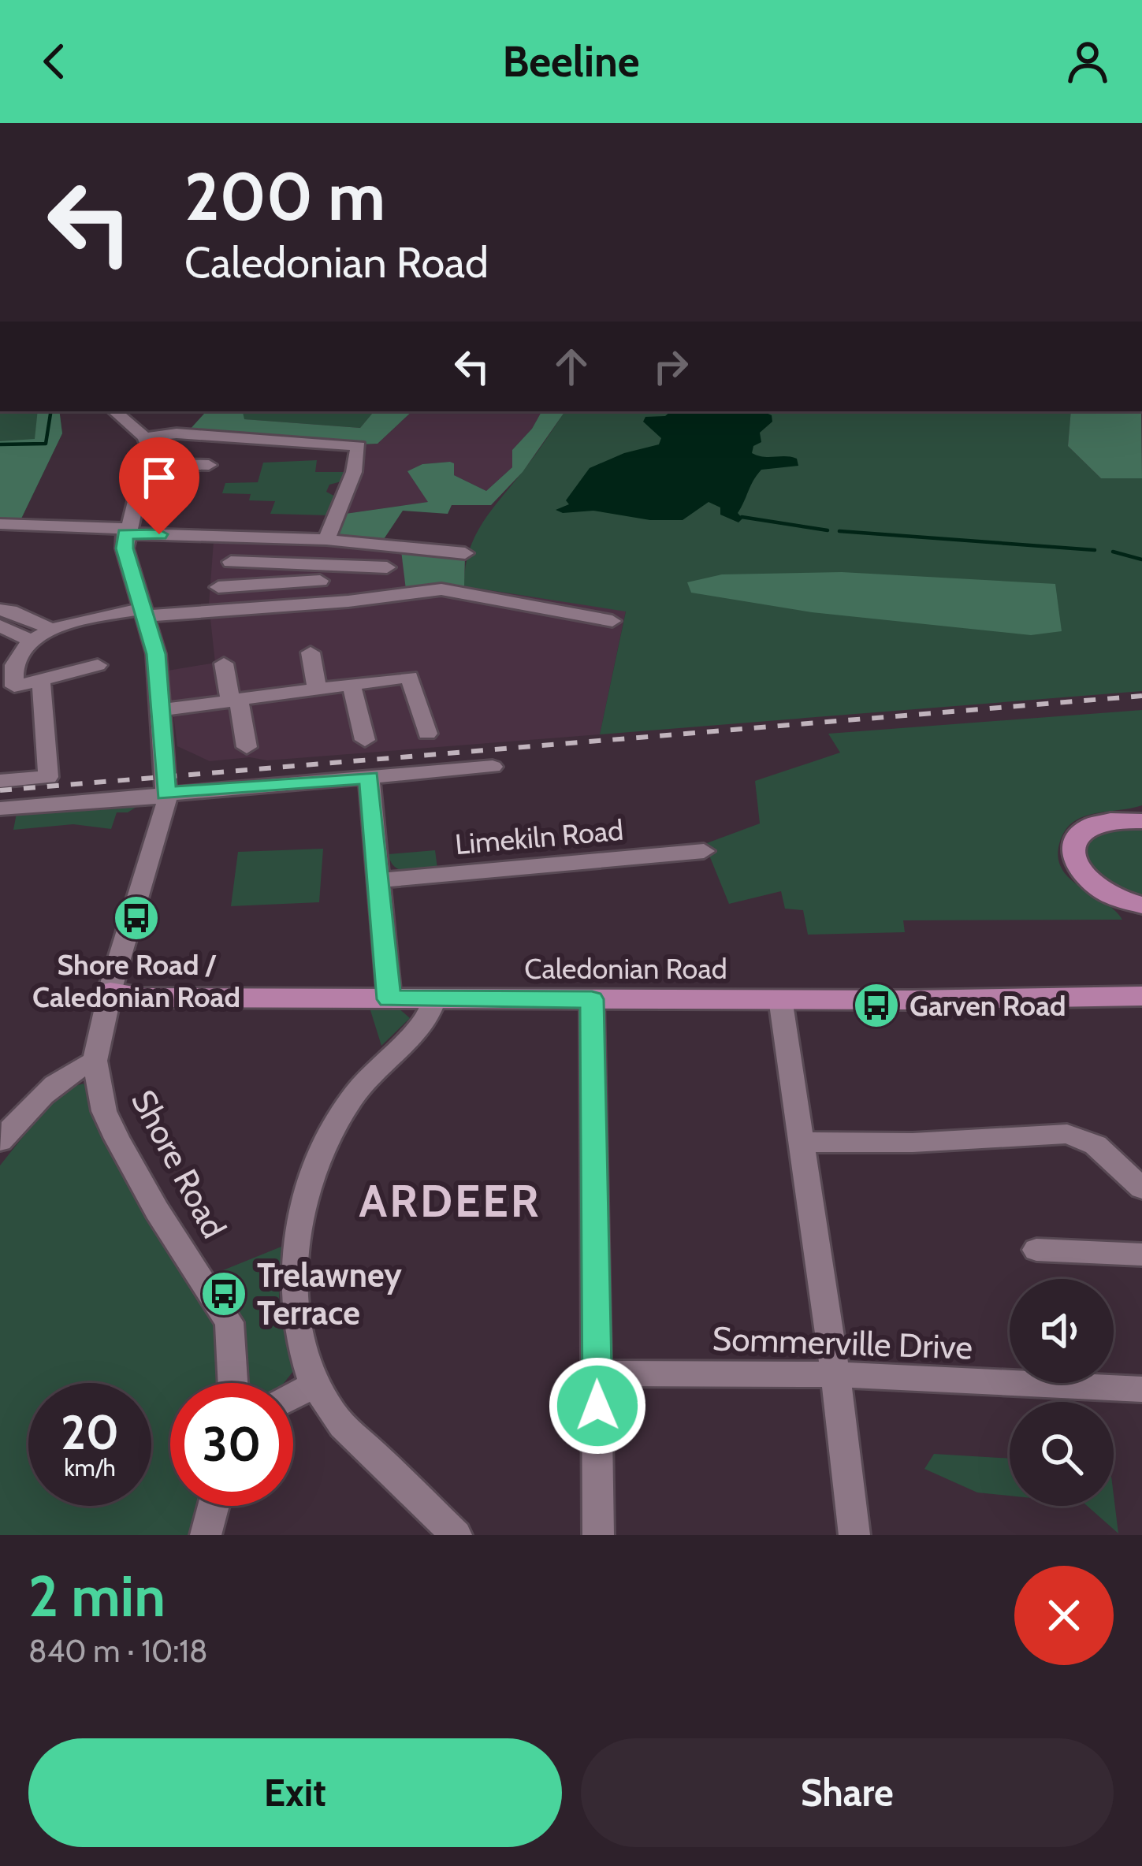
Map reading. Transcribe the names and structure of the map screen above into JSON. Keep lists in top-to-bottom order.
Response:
{
  "streets": {
    "main road": ["Caledonian Road"],
    "street": ["Limekiln Road", "Shore Road", "Sommerville Drive"]
  },
  "crossings": [
    ["Caledonian Road", "Shore Road"]
  ],
  "districts": ["ARDEER"],
  "places": {
    "bus stop": ["Shore Road / Caledonian Road", "Garven Road", "Trelawney Terrace"]
  },
  "page": {
    "header": "Beeline",
    "turn": ["200 m", "Caledonian Road"],
    "speed": "20 km/h",
    "limit": "30",
    "heading": ["2 min", "840 m · 10:18"],
    "buttons": ["Exit", "Share"]
  }
}
